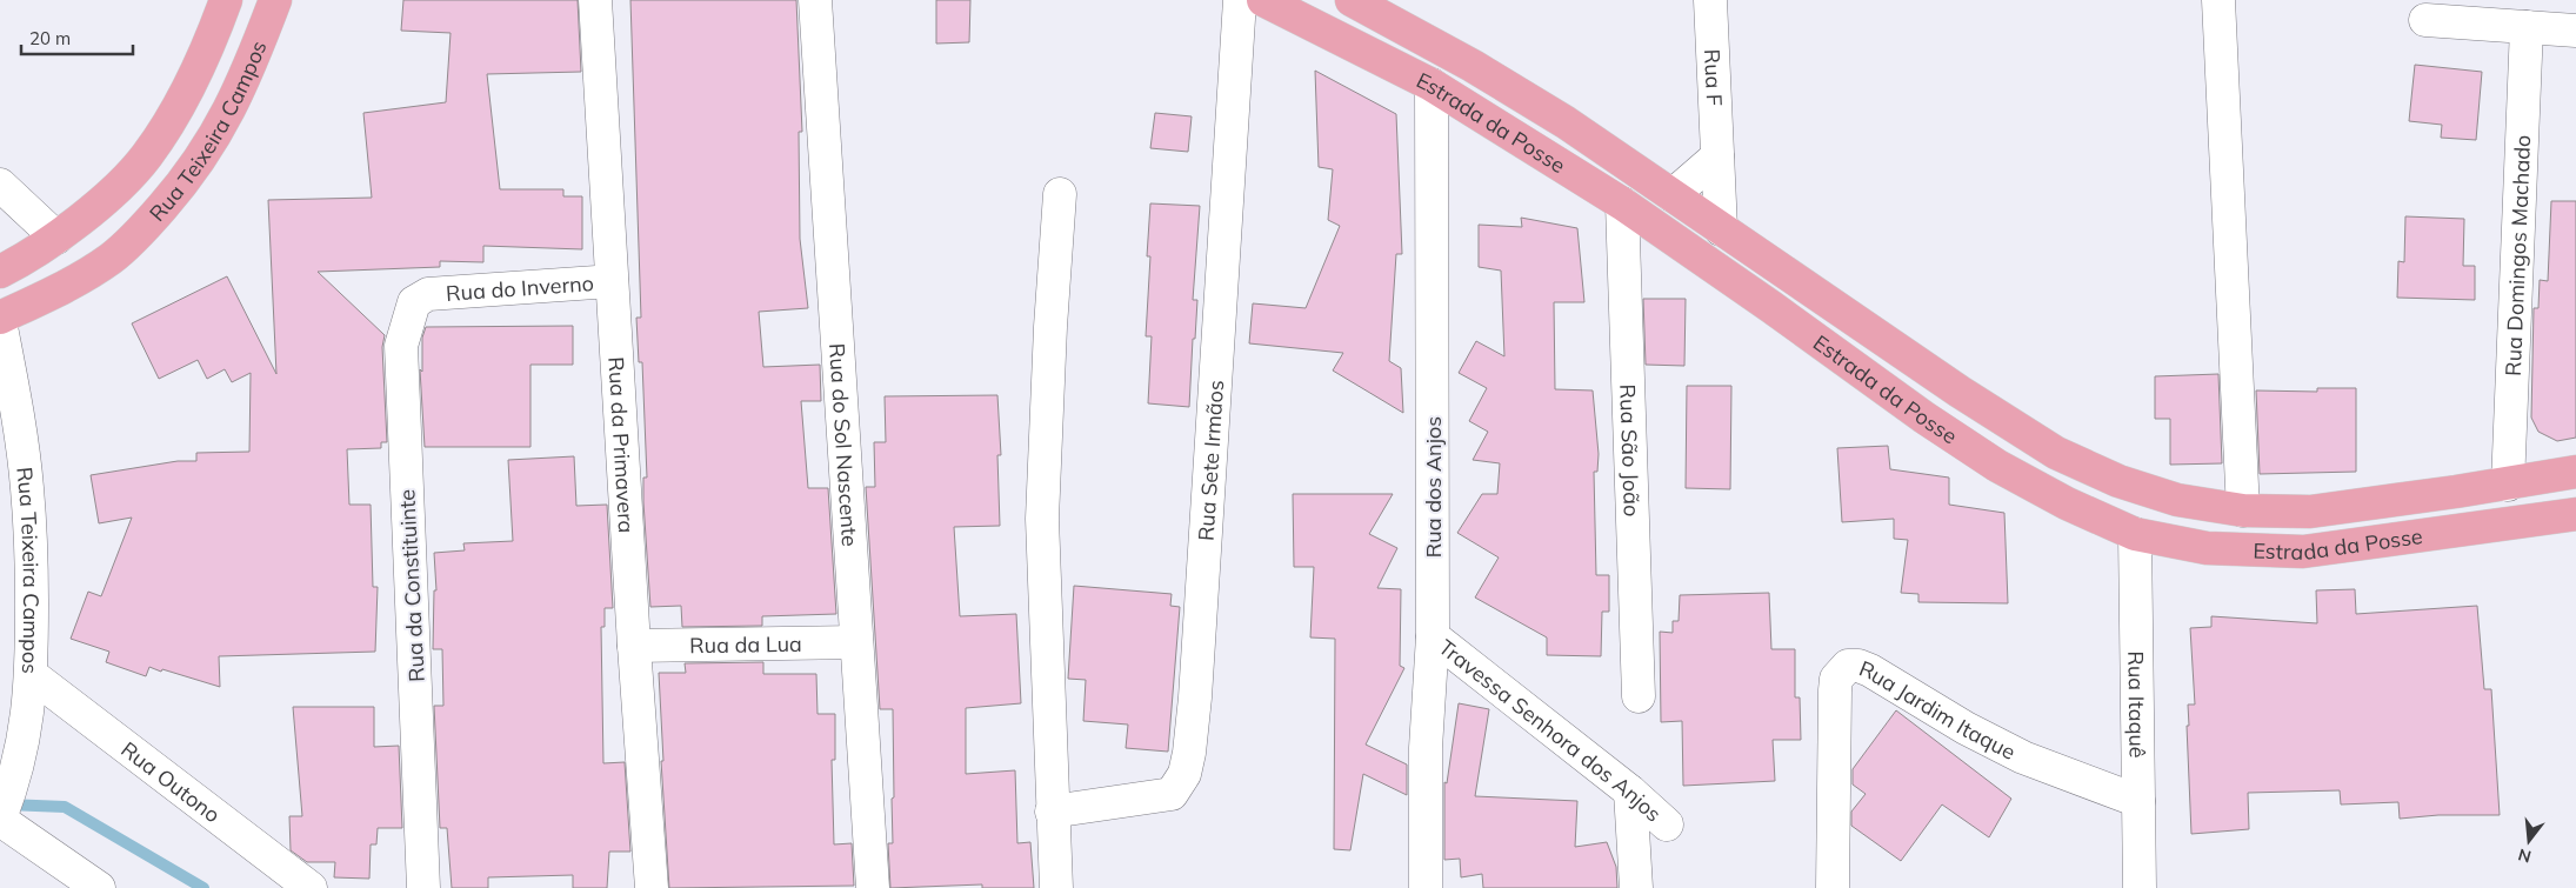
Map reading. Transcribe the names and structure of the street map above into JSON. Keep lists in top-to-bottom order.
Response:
{
  "streets": {
    "main road": ["Estrada da Posse", "Rua Teixeira Campos"],
    "street": [
      "Rua F",
      "Rua Domingos Machado",
      "Rua do Inverno",
      "Rua da Primavera",
      "Rua do Sol Nascente",
      "Rua São João",
      "Rua Sete Irmãos",
      "Rua dos Anjos",
      "Rua da Constituinte",
      "Rua da Lua",
      "Rua Itaquê",
      "Rua Jardim Itaque",
      "Travessa Senhora dos Anjos",
      "Rua Outono"
    ]
  },
  "crossings": [
    ["Rua F", "Estrada da Posse"],
    ["Estrada da Posse", "Rua Domingos Machado"],
    ["Estrada da Posse", "Rua São João"],
    ["Estrada da Posse", "Rua dos Anjos"],
    ["Estrada da Posse", "Rua Itaquê"],
    ["Rua Teixeira Campos", "Rua Outono"],
    ["Rua do Inverno", "Rua da Primavera"],
    ["Rua do Inverno", "Rua da Constituinte"],
    ["Rua da Primavera", "Rua da Lua"],
    ["Rua do Sol Nascente", "Rua da Lua"],
    ["Rua dos Anjos", "Travessa Senhora dos Anjos"],
    ["Rua Itaquê", "Rua Jardim Itaque"]
  ],
  "scale_bar": "20 m",
  "north": "bottom"
}
